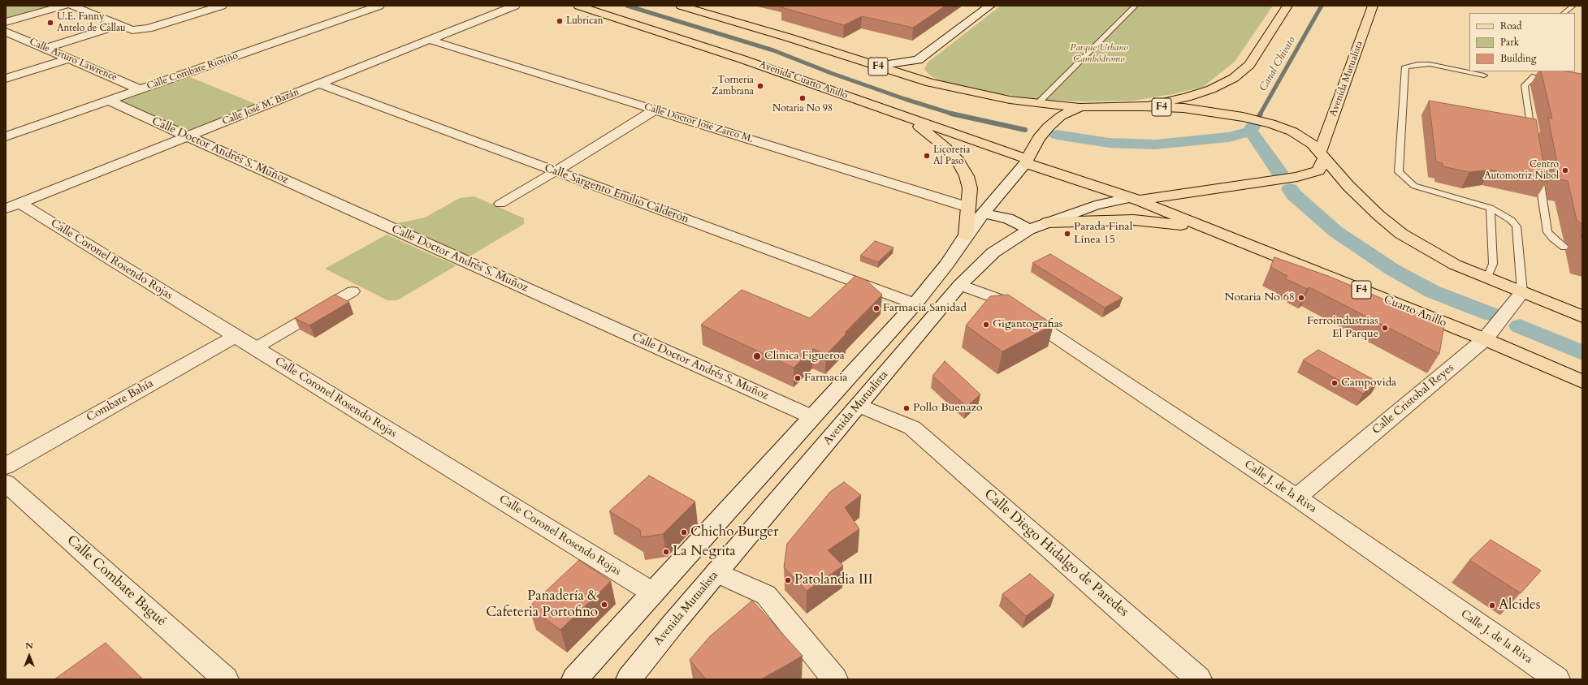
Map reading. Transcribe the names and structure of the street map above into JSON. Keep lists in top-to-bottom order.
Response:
{
  "streets": {
    "main road": [
      "F4",
      "Avenida Mutualista",
      "Avenida Cuarto Anillo",
      "Cuarto Anillo"
    ],
    "street": [
      "Calle Arturo Lawrence",
      "Calle Combate Riosiño",
      "Calle José M. Bazán",
      "Calle Doctor José Zarco M.",
      "Calle Doctor Andrés S. Muñoz",
      "Calle Sargento Emilio Calderón",
      "Calle Coronel Rosendo Rojas",
      "Calle Cristobal Reyes",
      "Combate Bahía",
      "Calle J. de la Riva",
      "Calle Diego Hidalgo de Paredes",
      "Calle Combate Bagué"
    ]
  },
  "crossings": [
    ["Calle Arturo Lawrence", "Calle Combate Riosiño"],
    ["F4", "Avenida Mutualista"],
    ["F4", "Avenida Cuarto Anillo"],
    ["F4", "Cuarto Anillo"],
    ["F4", "Calle Cristobal Reyes"],
    ["Calle Combate Riosiño", "Calle Doctor Andrés S. Muñoz"],
    ["Avenida Mutualista", "Cuarto Anillo"],
    ["Avenida Mutualista", "Calle J. de la Riva"],
    ["Avenida Mutualista", "Calle Diego Hidalgo de Paredes"],
    ["Calle José M. Bazán", "Calle Doctor José Zarco M."],
    ["Calle José M. Bazán", "Calle Doctor Andrés S. Muñoz"],
    ["Calle José M. Bazán", "Calle Sargento Emilio Calderón"],
    ["Calle José M. Bazán", "Calle Coronel Rosendo Rojas"],
    ["Calle Coronel Rosendo Rojas", "Combate Bahía"],
    ["Cuarto Anillo", "Calle Cristobal Reyes"],
    ["Calle Cristobal Reyes", "Calle J. de la Riva"]
  ],
  "water": ["Canal Chivato"],
  "parks": ["Parque Urbano Cambódromo"],
  "places": [
    "Lubrican",
    "U.E. Fanny Antelo de Callau",
    "Torneria Zambrana",
    "Notaria No 98",
    "Licoreria Al Paso",
    "Centro Automotriz Nibol",
    "Parada Final Línea 15",
    "Notaria No 68",
    "Farmacia Sanidad",
    "Gigantografias",
    "Ferroindustrias El Parque",
    "Clinica Figueroa",
    "Farmacia",
    "Campovida",
    "Pollo Buenazo",
    "Chicho Burger",
    "La Negrita",
    "Patolandia III",
    "Panadería & Cafeteria Portofino",
    "Alcides"
  ],
  "legend": ["Road", "Park", "Building"],
  "north": "top"
}
